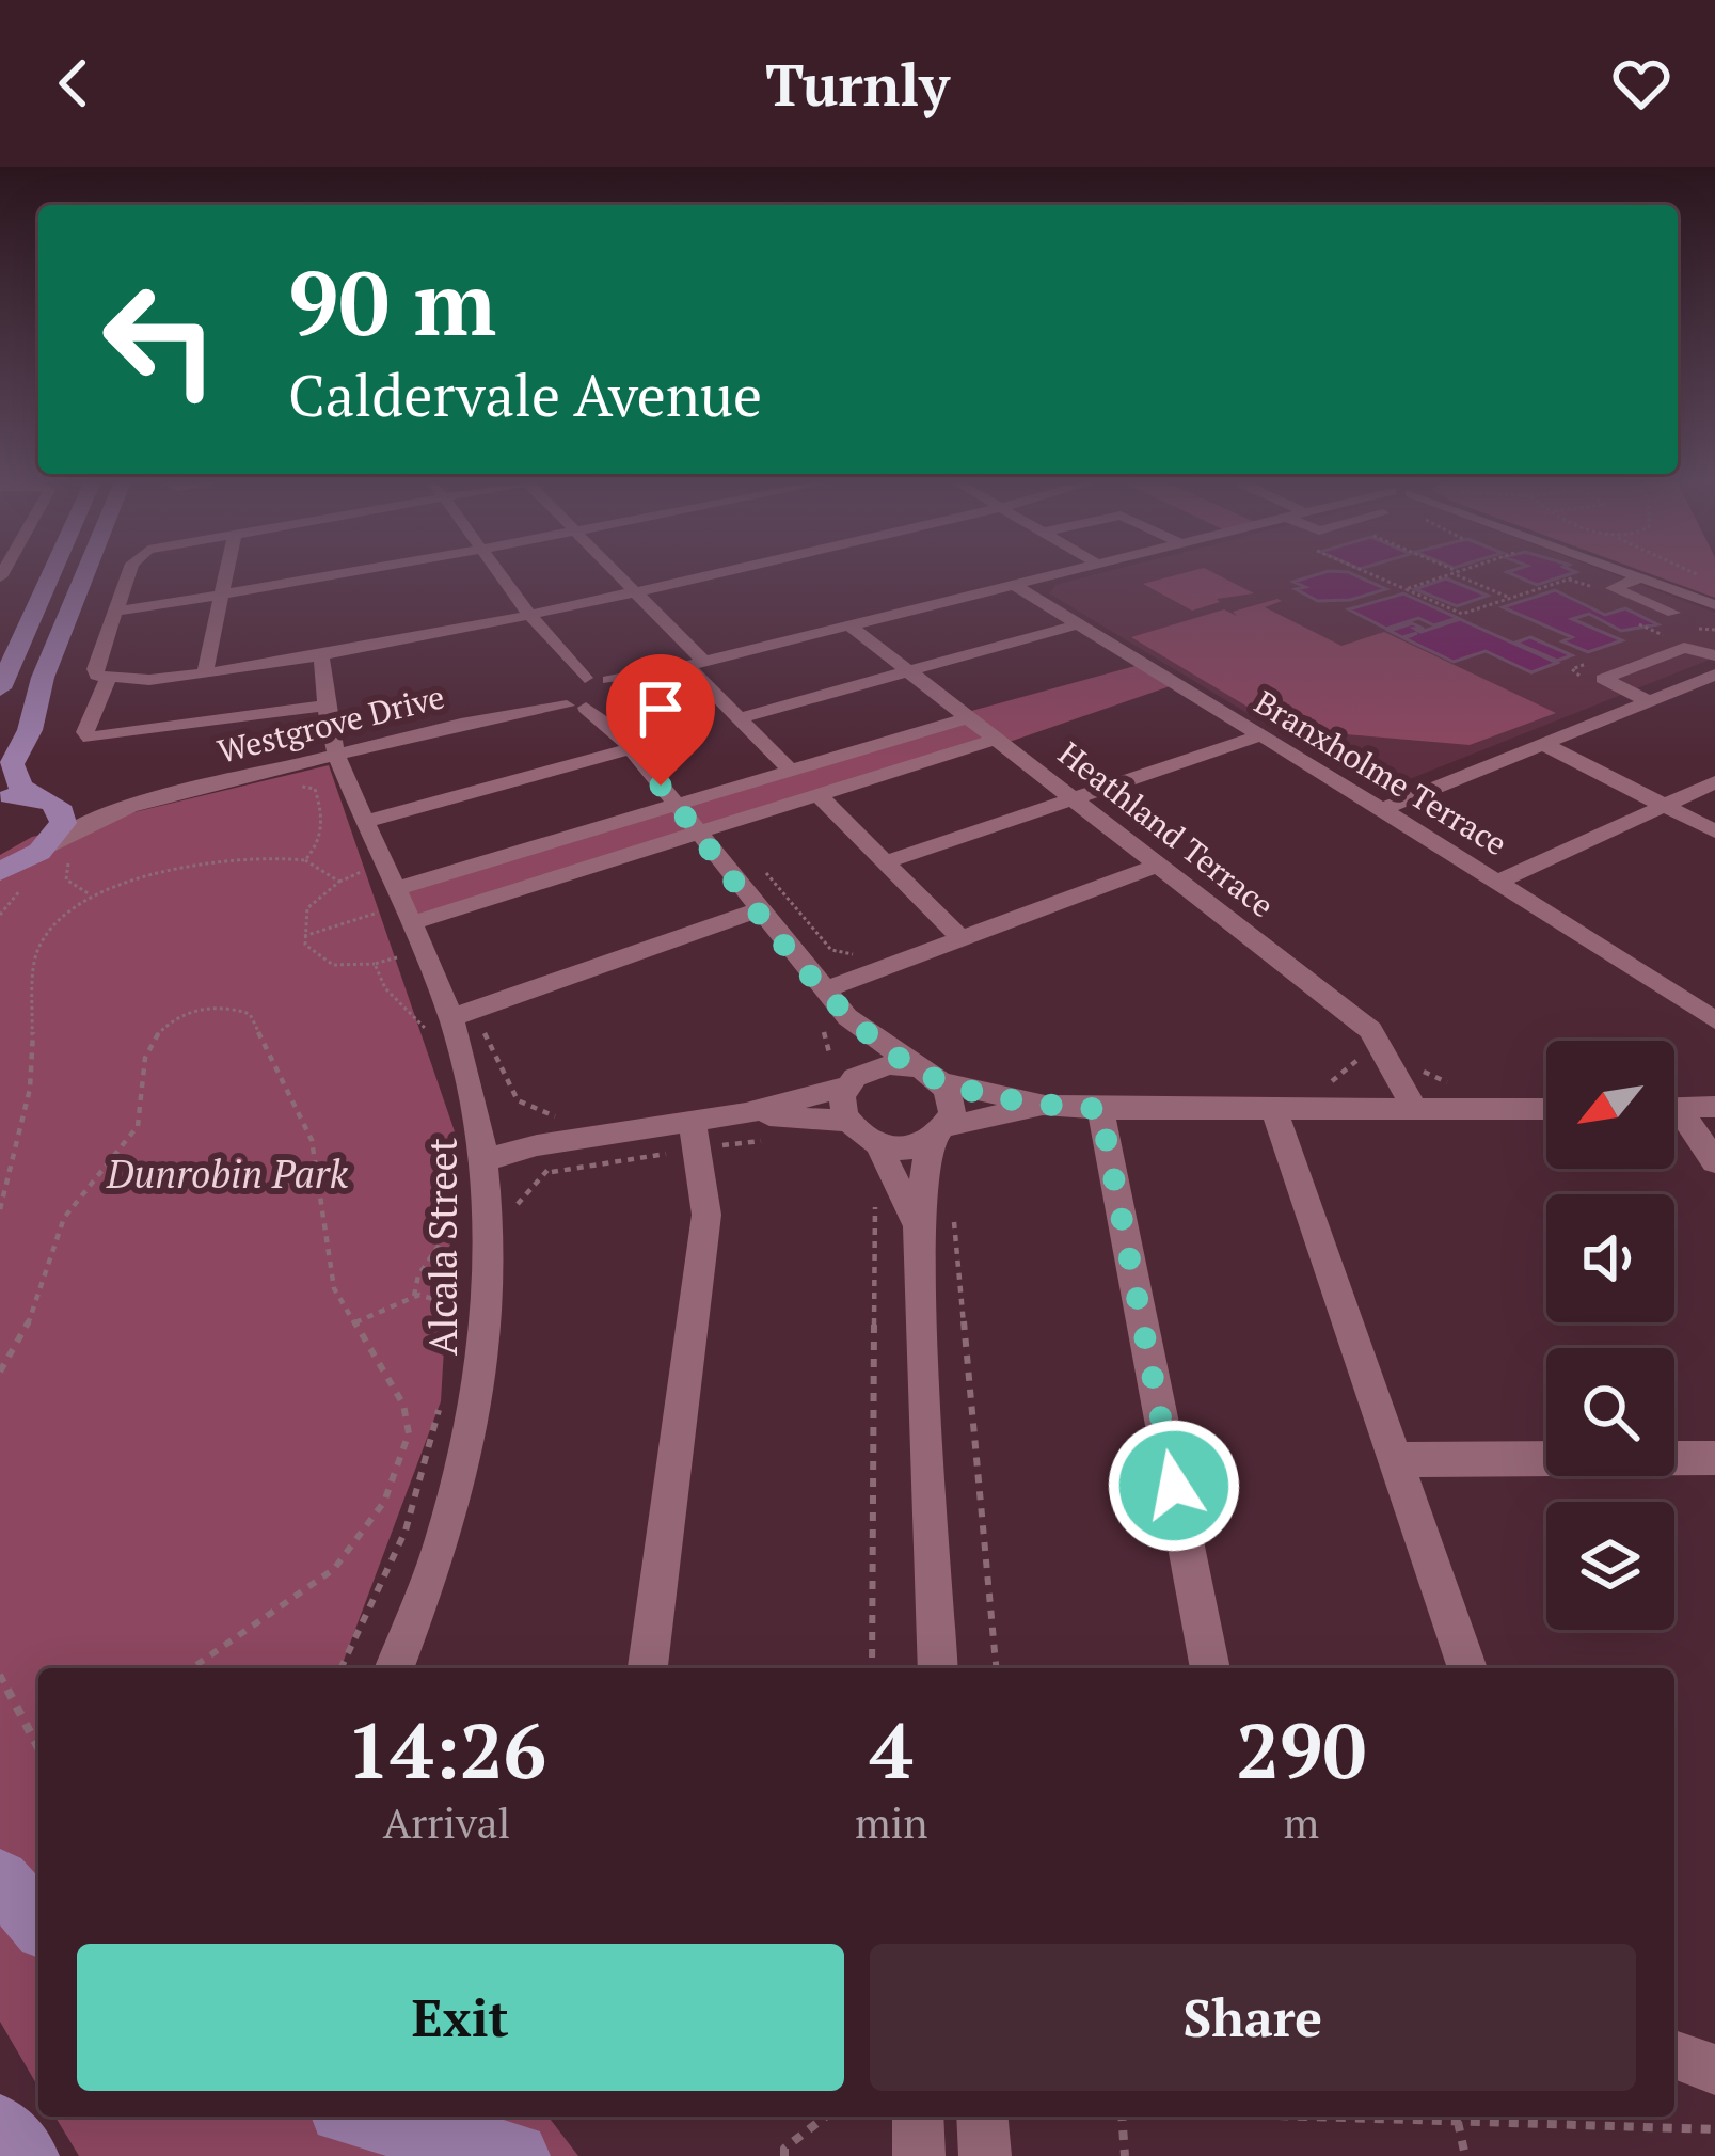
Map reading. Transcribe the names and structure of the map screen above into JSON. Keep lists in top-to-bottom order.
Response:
{
  "streets": {
    "street": [
      "Westgrove Drive",
      "Branxholme Terrace",
      "Heathland Terrace",
      "Alcala Street"
    ]
  },
  "crossings": [
    ["Westgrove Drive", "Alcala Street"]
  ],
  "parks": ["Dunrobin Park"],
  "north": "bottom left",
  "page": {
    "header": "Turnly",
    "turn": ["90 m", "Caldervale Avenue"],
    "eta": [
      "14:26",
      "Arrival",
      "4",
      "min",
      "290",
      "m"
    ],
    "buttons": ["Exit", "Share"]
  }
}
